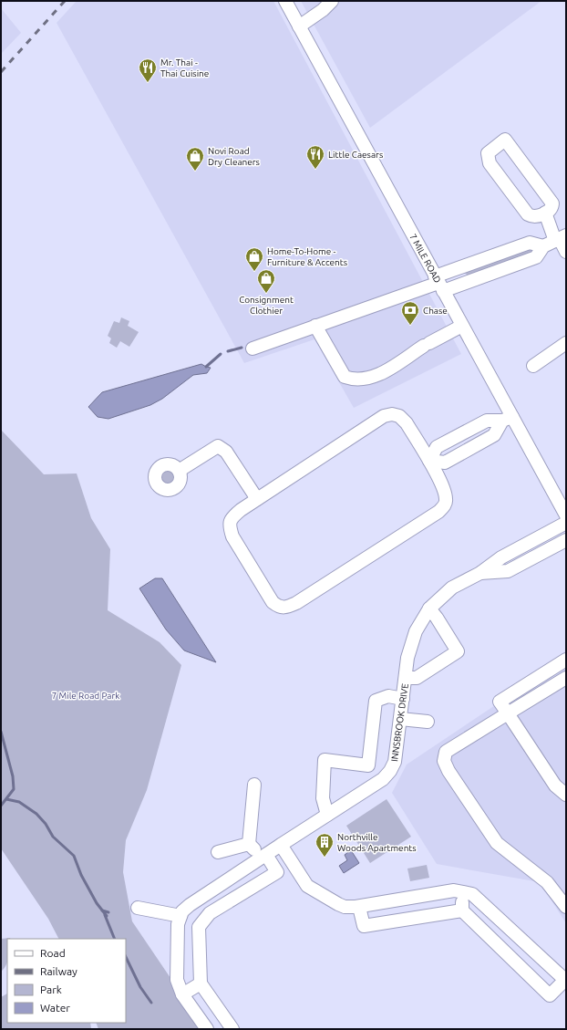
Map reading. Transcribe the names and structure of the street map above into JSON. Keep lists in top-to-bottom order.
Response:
{
  "streets": {
    "street": ["7 MILE ROAD", "INNSBROOK DRIVE"]
  },
  "parks": ["7 Mile Road Park"],
  "places": {
    "restaurant": ["Mr. Thai - Thai Cuisine", "Little Caesars"],
    "shop": ["Novi Road Dry Cleaners", "Home-To-Home - Furniture & Accents", "Consignment Clothier"],
    "bank": ["Chase"],
    "building": ["Northville Woods Apartments"]
  },
  "legend": [
    "Road",
    "Railway",
    "Park",
    "Water"
  ]
}
